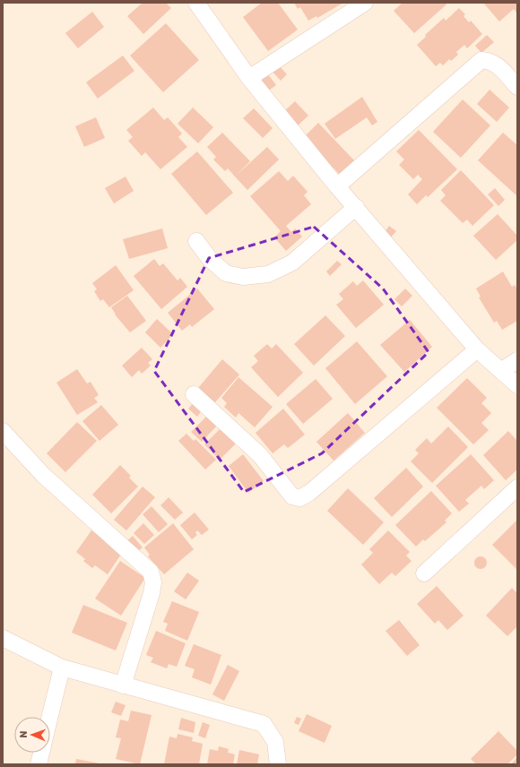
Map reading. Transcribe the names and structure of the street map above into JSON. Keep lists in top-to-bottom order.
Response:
{
  "north": "left"
}
